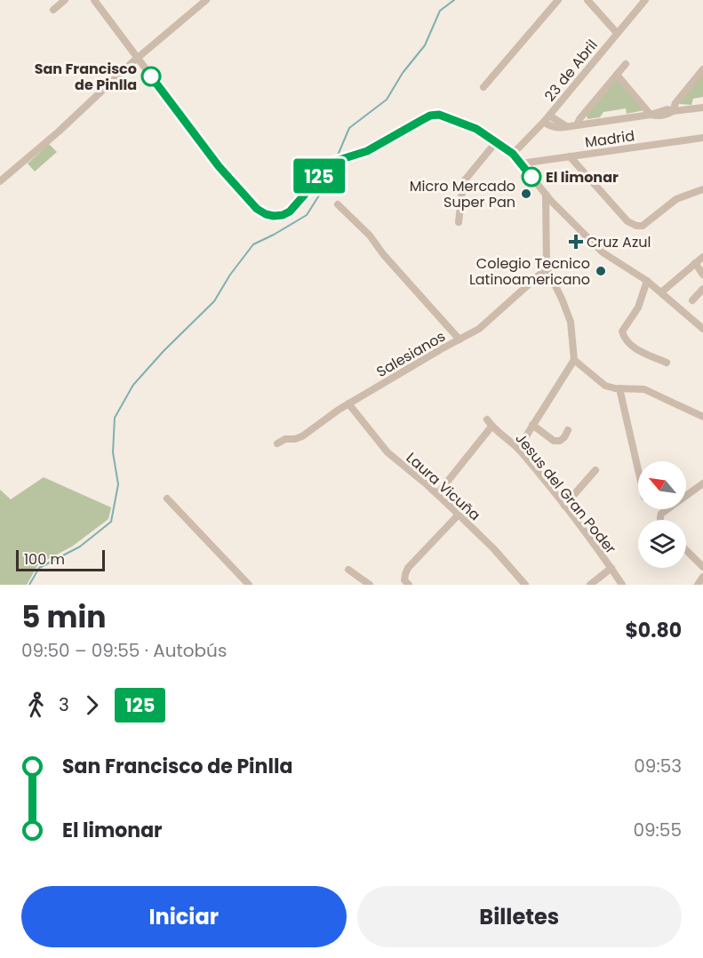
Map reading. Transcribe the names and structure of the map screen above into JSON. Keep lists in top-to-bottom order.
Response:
{
  "streets": {
    "street": [
      "23 de Abril",
      "Madrid",
      "Salesianos",
      "Laura Vicuña",
      "Jesus del Gran Poder"
    ]
  },
  "crossings": [
    ["Salesianos", "Laura Vicuña"]
  ],
  "places": {
    "other": [
      "San Francisco de Pinlla",
      "El limonar",
      "Micro Mercado Super Pan",
      "Colegio Tecnico Latinoamericano"
    ],
    "health": ["Cruz Azul"]
  },
  "lines": ["bus line 125"],
  "scale_bar": "100 m",
  "north": "top left",
  "page": {
    "on_map": "125",
    "scale": "100 m",
    "heading": ["5 min", "09:50 – 09:55 · Autobús", "$0.80"],
    "legs": ["3", "125"],
    "list": [
      {
        "name": "San Francisco de Pinlla",
        "value": "09:53"
      },
      {
        "name": "El limonar",
        "value": "09:55"
      }
    ],
    "buttons": ["Iniciar", "Billetes"]
  }
}
